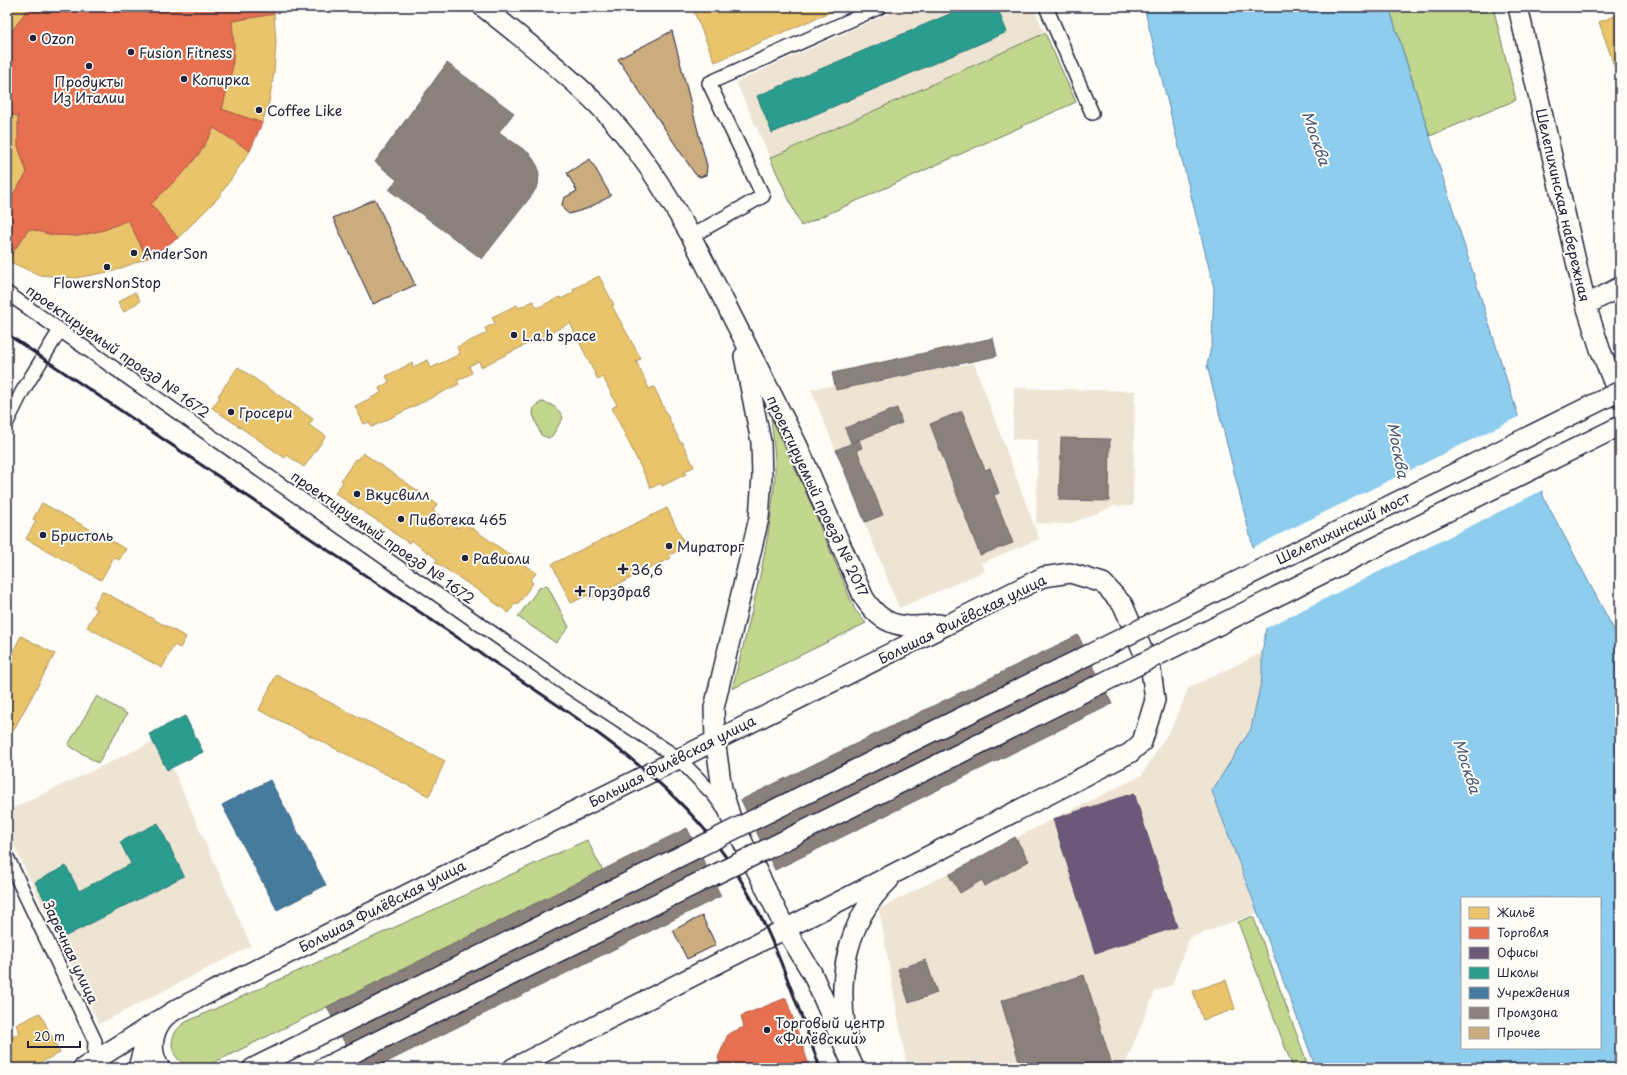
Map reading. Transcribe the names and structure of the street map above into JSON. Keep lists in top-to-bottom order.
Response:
{
  "streets": {
    "street": [
      "Шелепихинская набережная",
      "проектируемый проезд № 1672",
      "проектируемый проезд № 2017",
      "Шелепихинский мост",
      "Большая Филёвская улица",
      "Заречная улица"
    ]
  },
  "crossings": [
    ["проектируемый проезд № 1672", "проектируемый проезд № 2017"],
    ["проектируемый проезд № 1672", "Большая Филёвская улица"],
    ["проектируемый проезд № 2017", "Большая Филёвская улица"],
    ["Большая Филёвская улица", "Заречная улица"]
  ],
  "water": ["Москва"],
  "places": {
    "other": [
      "Ozon",
      "Fusion Fitness",
      "Продукты Из Италии",
      "Копирка",
      "Coffee Like",
      "AnderSon",
      "FlowersNonStop",
      "L.a.b space",
      "Гросери",
      "Вкусвилл",
      "Пивотека 465",
      "Бристоль",
      "Мираторг",
      "Равиоли",
      "Торговый центр «Филёвский»"
    ],
    "health": ["36,6", "Горздрав"]
  },
  "legend": [
    "Жильё",
    "Торговля",
    "Офисы",
    "Школы",
    "Учреждения",
    "Промзона",
    "Прочее"
  ],
  "scale_bar": "20 m"
}
